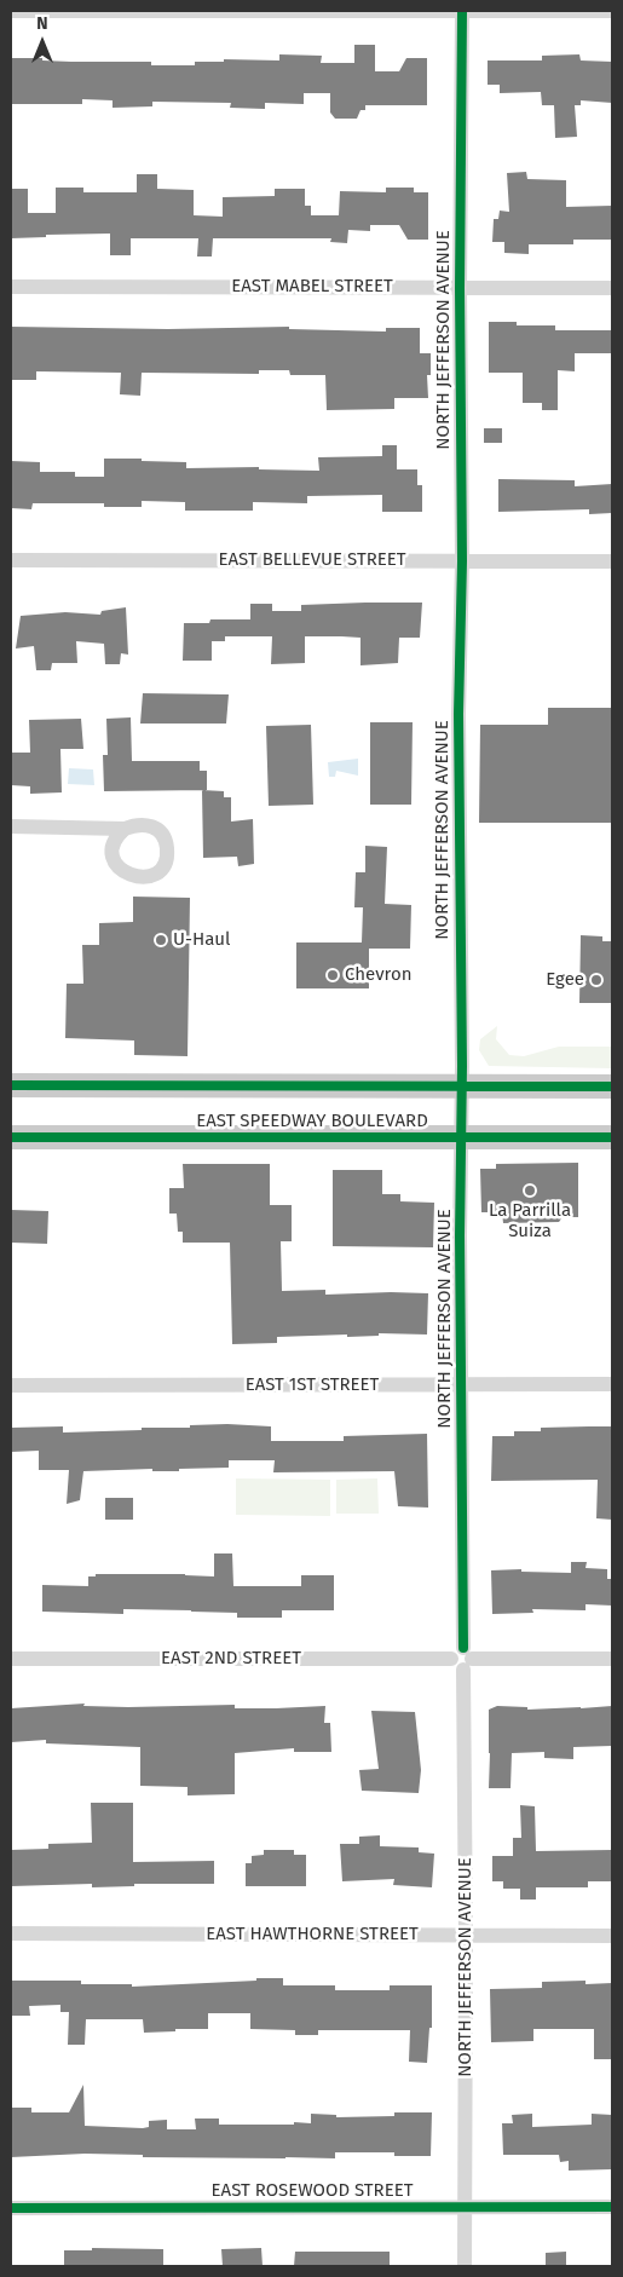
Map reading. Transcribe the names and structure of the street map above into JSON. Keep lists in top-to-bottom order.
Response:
{
  "streets": {
    "main road": ["EAST SPEEDWAY BOULEVARD"],
    "street": [
      "EAST MABEL STREET",
      "NORTH JEFFERSON AVENUE",
      "EAST BELLEVUE STREET",
      "EAST 1ST STREET",
      "EAST 2ND STREET",
      "EAST HAWTHORNE STREET",
      "EAST ROSEWOOD STREET"
    ]
  },
  "crossings": [
    ["EAST MABEL STREET", "NORTH JEFFERSON AVENUE"],
    ["NORTH JEFFERSON AVENUE", "EAST BELLEVUE STREET"],
    ["NORTH JEFFERSON AVENUE", "EAST SPEEDWAY BOULEVARD"],
    ["NORTH JEFFERSON AVENUE", "EAST 1ST STREET"],
    ["NORTH JEFFERSON AVENUE", "EAST 2ND STREET"],
    ["NORTH JEFFERSON AVENUE", "EAST HAWTHORNE STREET"],
    ["NORTH JEFFERSON AVENUE", "EAST ROSEWOOD STREET"]
  ],
  "places": [
    "U-Haul",
    "Chevron",
    "Egee",
    "La Parrilla Suiza"
  ],
  "north": "top"
}
